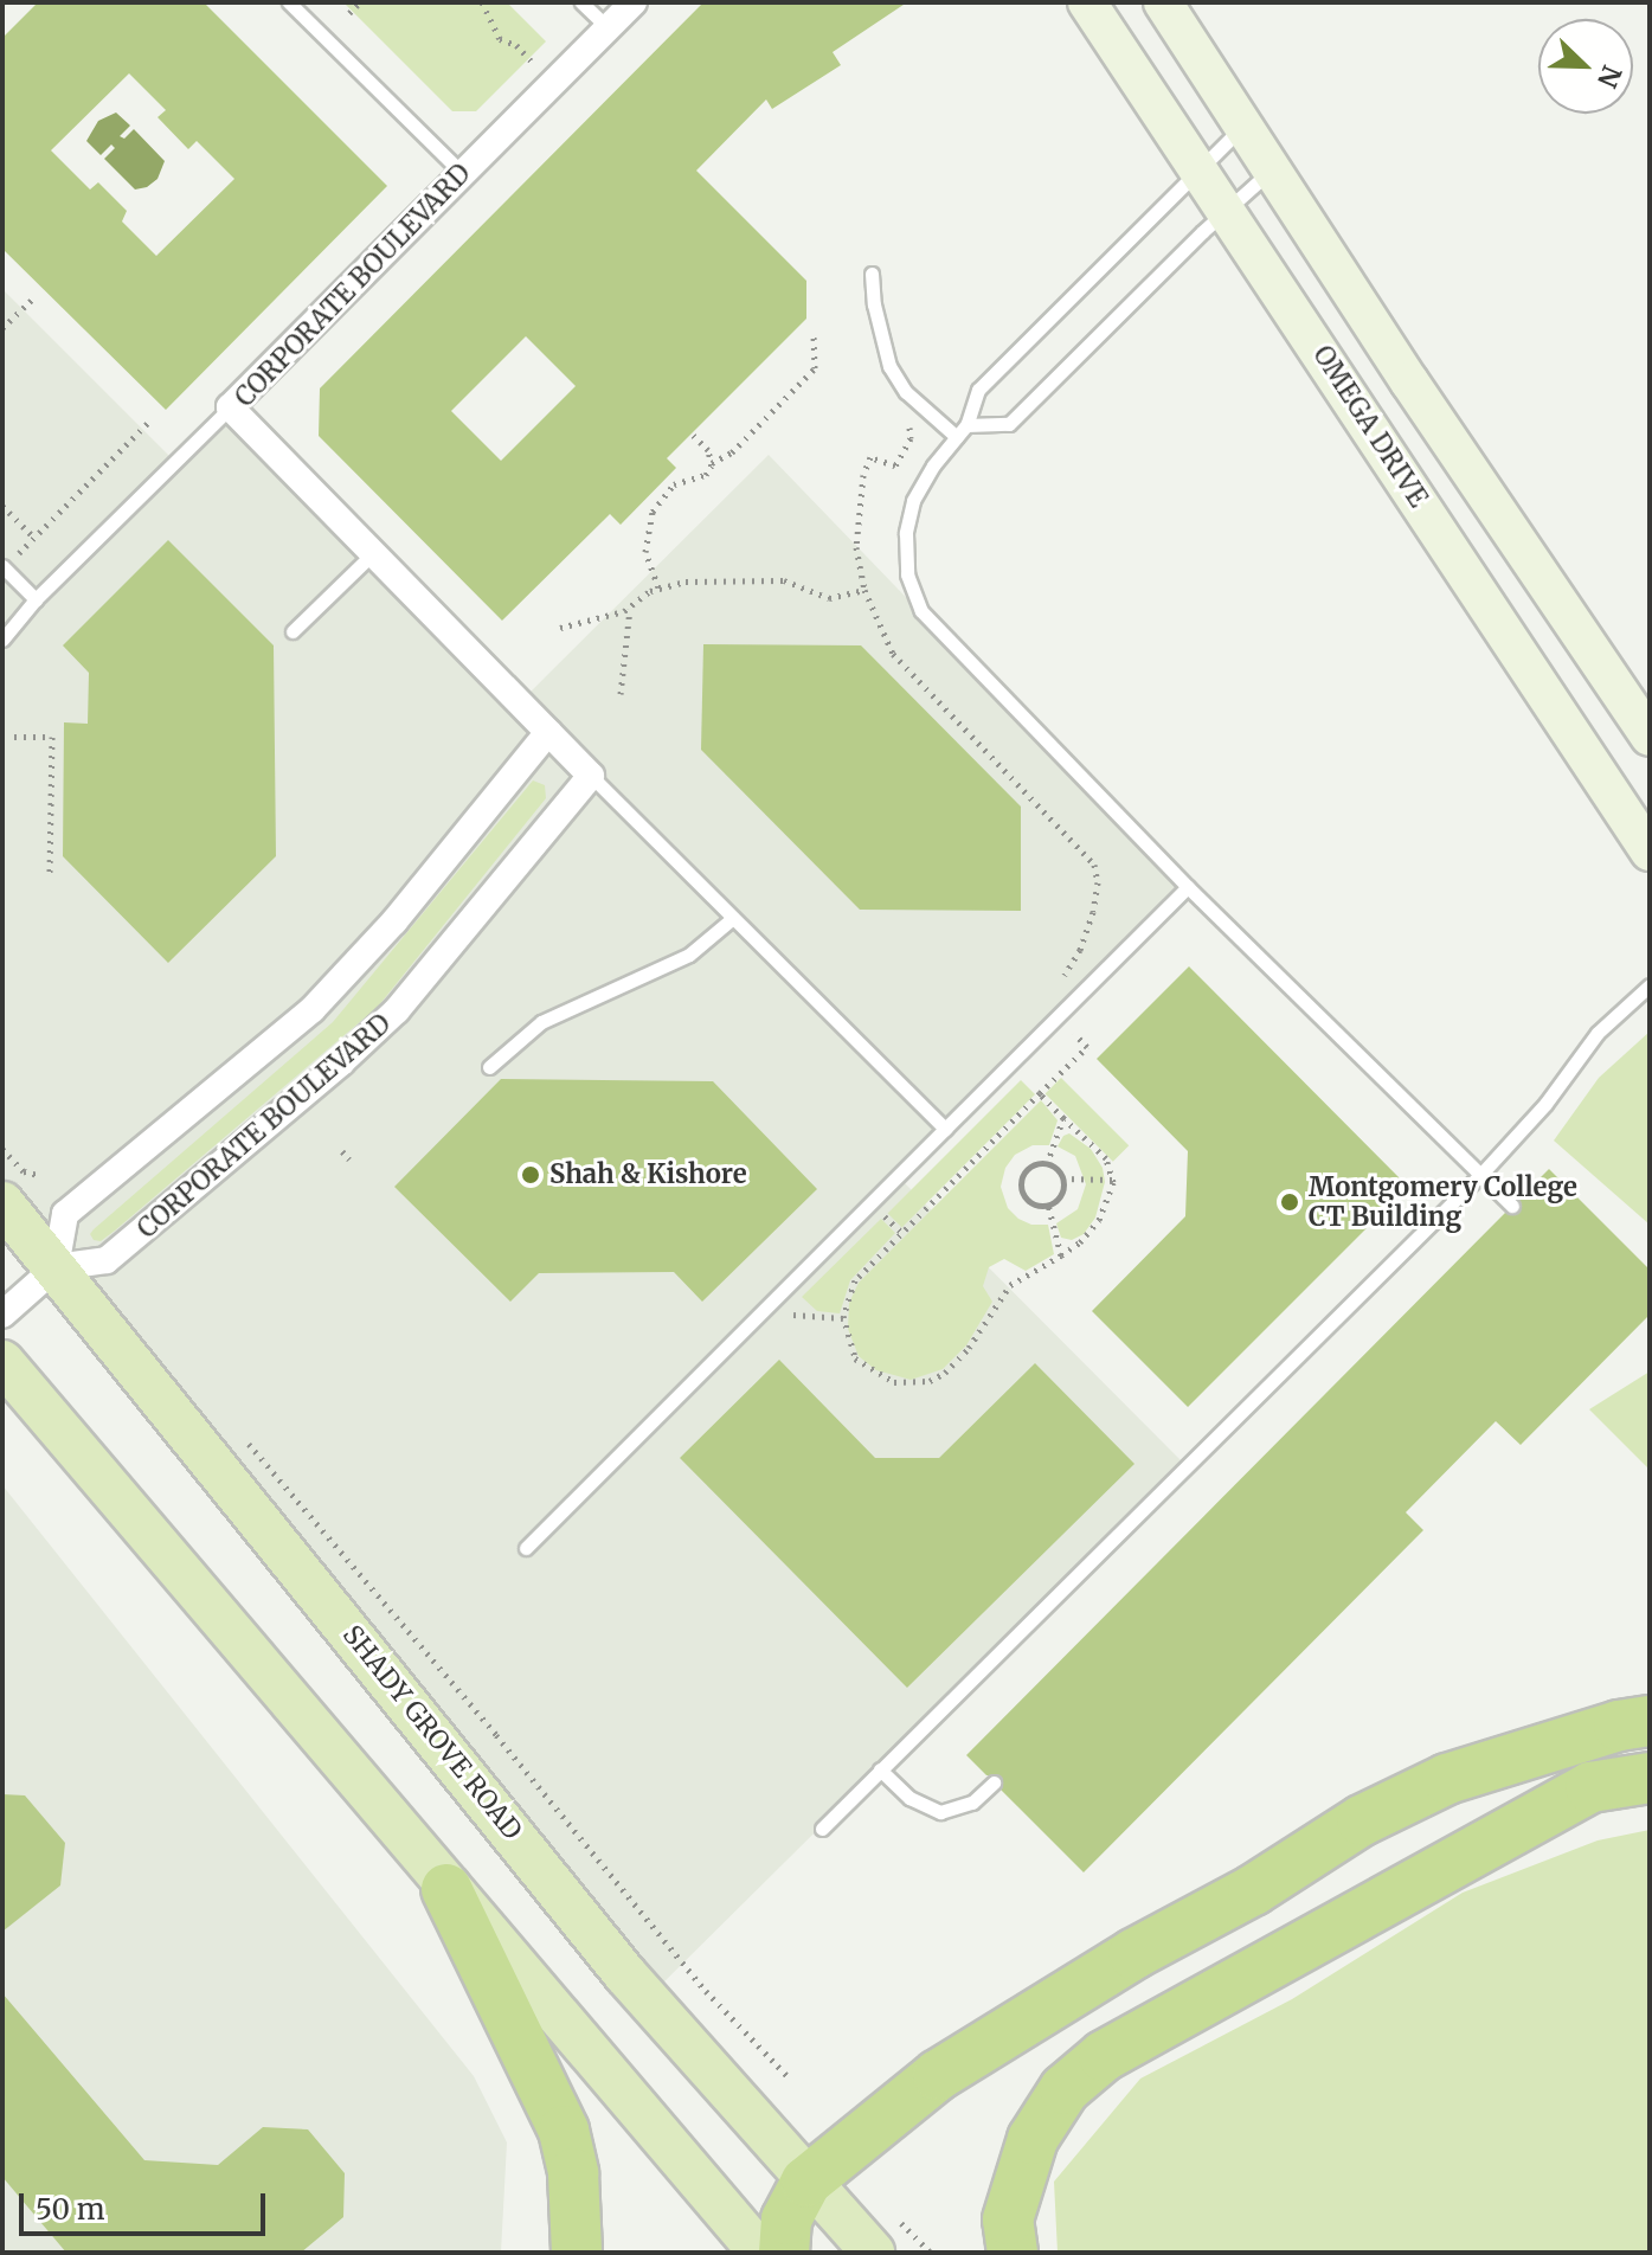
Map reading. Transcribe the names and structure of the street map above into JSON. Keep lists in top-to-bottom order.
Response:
{
  "streets": {
    "main road": ["OMEGA DRIVE", "SHADY GROVE ROAD"],
    "street": ["CORPORATE BOULEVARD"]
  },
  "crossings": [
    ["CORPORATE BOULEVARD", "SHADY GROVE ROAD"]
  ],
  "places": ["Shah & Kishore", "Montgomery College CT Building"],
  "scale_bar": "50 m",
  "north": "bottom right"
}
